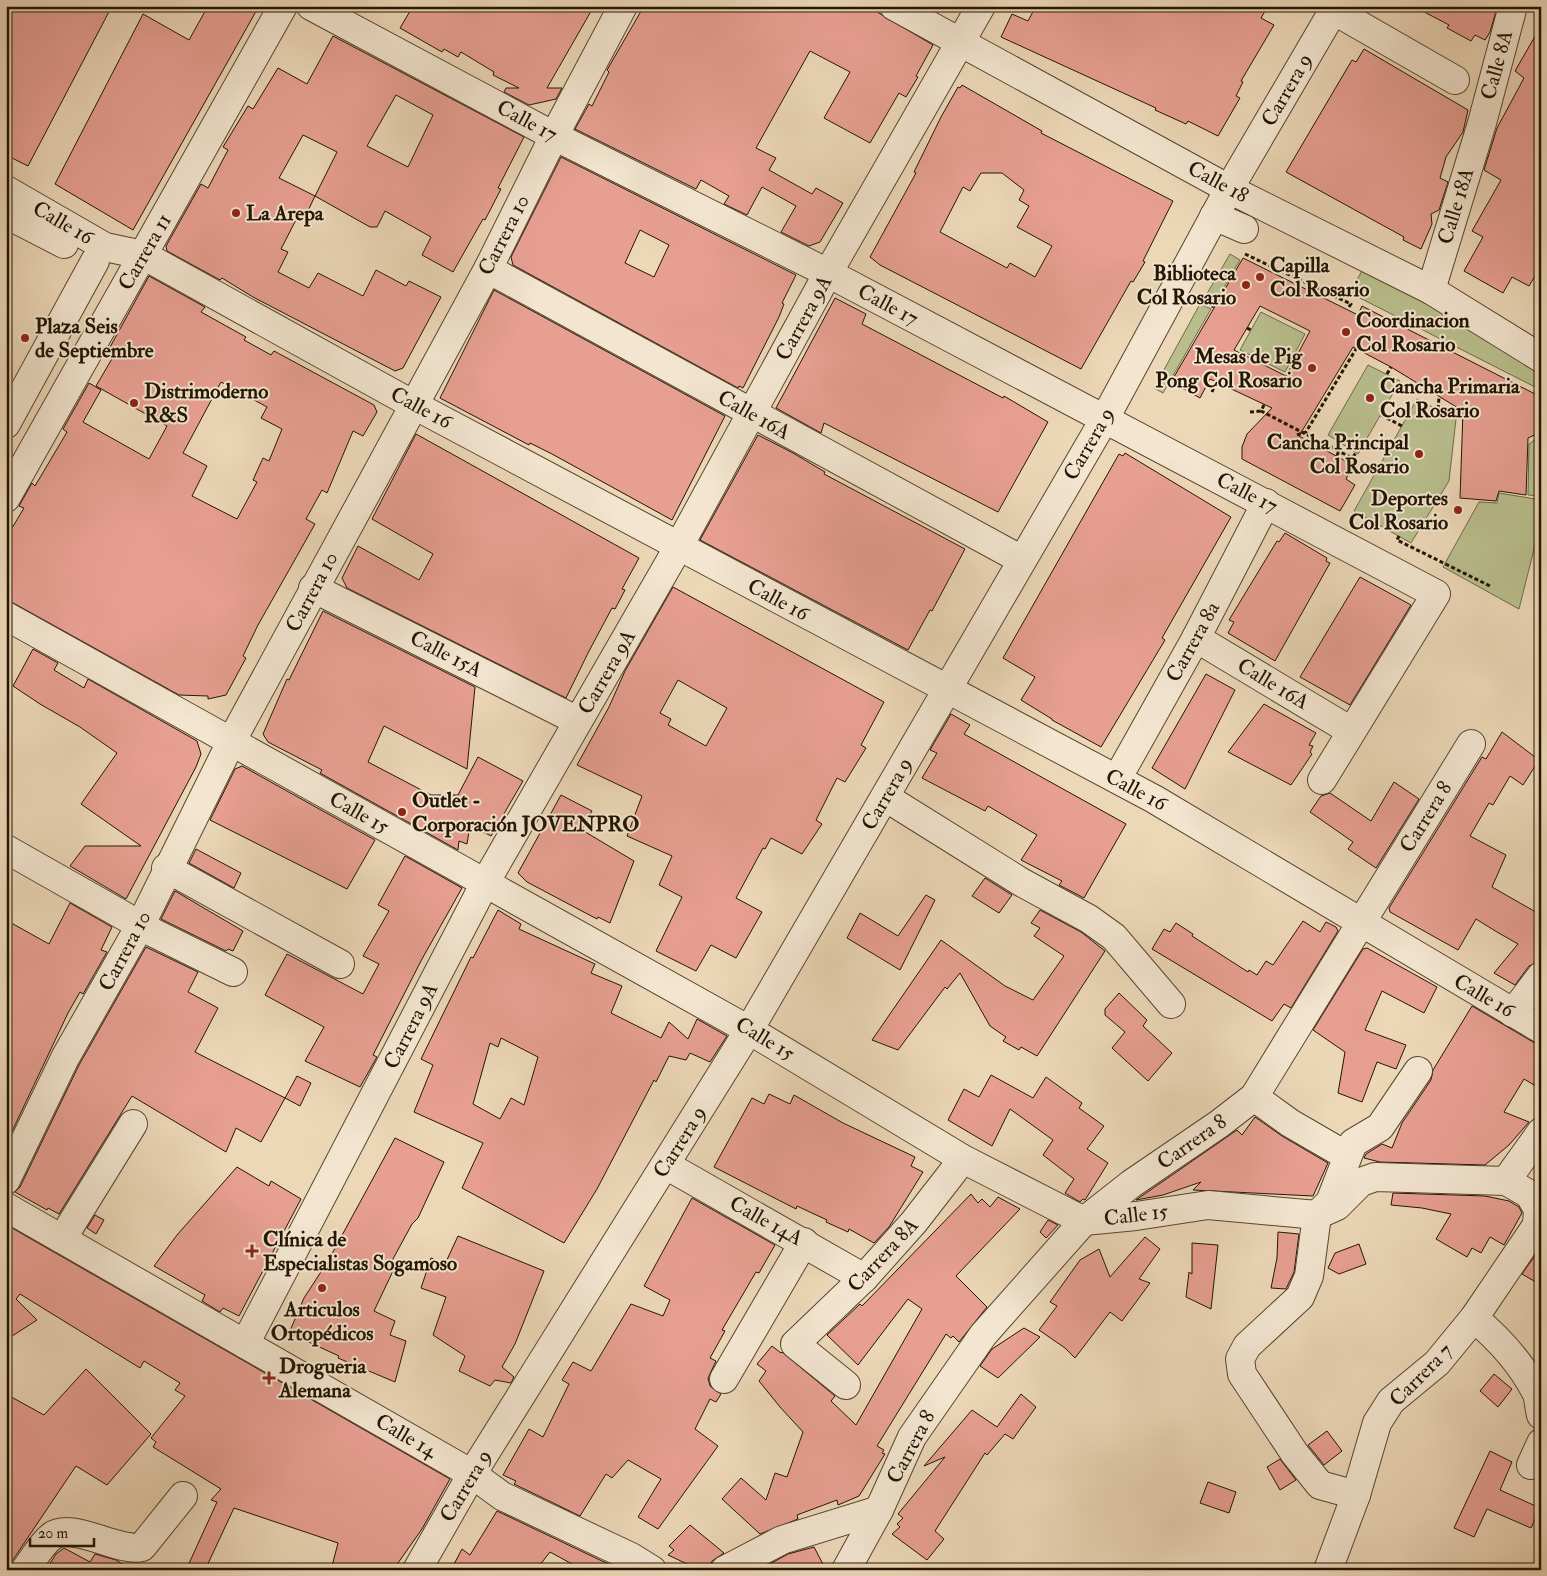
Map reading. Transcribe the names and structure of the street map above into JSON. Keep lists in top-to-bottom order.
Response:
{
  "streets": {
    "street": [
      "Calle 8A",
      "Carrera 9",
      "Calle 17",
      "Calle 18",
      "Calle 18A",
      "Calle 16",
      "Carrera 10",
      "Carrera 11",
      "Carrera 9A",
      "Calle 16A",
      "Carrera 8a",
      "Calle 15A",
      "Calle 15",
      "Carrera 8",
      "Calle 14A",
      "Carrera 8A",
      "Carrera 7",
      "Calle 14"
    ]
  },
  "crossings": [
    ["Calle 8A", "Calle 18A"],
    ["Carrera 9", "Calle 17"],
    ["Carrera 9", "Calle 18"],
    ["Carrera 9", "Calle 16"],
    ["Carrera 9", "Calle 16A"],
    ["Carrera 9", "Calle 15"],
    ["Carrera 9", "Calle 14A"],
    ["Carrera 9", "Calle 14"],
    ["Calle 17", "Carrera 10"],
    ["Calle 17", "Carrera 9A"],
    ["Calle 17", "Calle 16A"],
    ["Calle 17", "Carrera 8a"],
    ["Calle 18", "Calle 18A"],
    ["Calle 18", "Carrera 9A"],
    ["Calle 16", "Carrera 10"],
    ["Calle 16", "Carrera 11"],
    ["Calle 16", "Carrera 9A"],
    ["Calle 16", "Carrera 8a"],
    ["Calle 16", "Carrera 8"],
    ["Carrera 10", "Calle 16A"],
    ["Carrera 10", "Calle 15A"],
    ["Carrera 10", "Calle 15"],
    ["Carrera 9A", "Calle 16A"],
    ["Carrera 9A", "Calle 15A"],
    ["Carrera 9A", "Calle 15"],
    ["Carrera 9A", "Calle 14"],
    ["Calle 16A", "Carrera 8a"],
    ["Calle 15", "Carrera 8"],
    ["Calle 15", "Carrera 8A"],
    ["Calle 14A", "Carrera 8A"]
  ],
  "places": {
    "other": [
      "La Arepa",
      "Capilla Col Rosario",
      "Biblioteca Col Rosario",
      "Coordinacion Col Rosario",
      "Plaza Seis de Septiembre",
      "Mesas de Pig Pong Col Rosario",
      "Cancha Primaria Col Rosario",
      "Distrimoderno R&S",
      "Cancha Principal Col Rosario",
      "Deportes Col Rosario",
      "Outlet - Corporación JOVENPRO",
      "Articulos Ortopédicos"
    ],
    "health": ["Clínica de Especialistas Sogamoso", "Drogueria Alemana"]
  },
  "scale_bar": "20 m"
}
